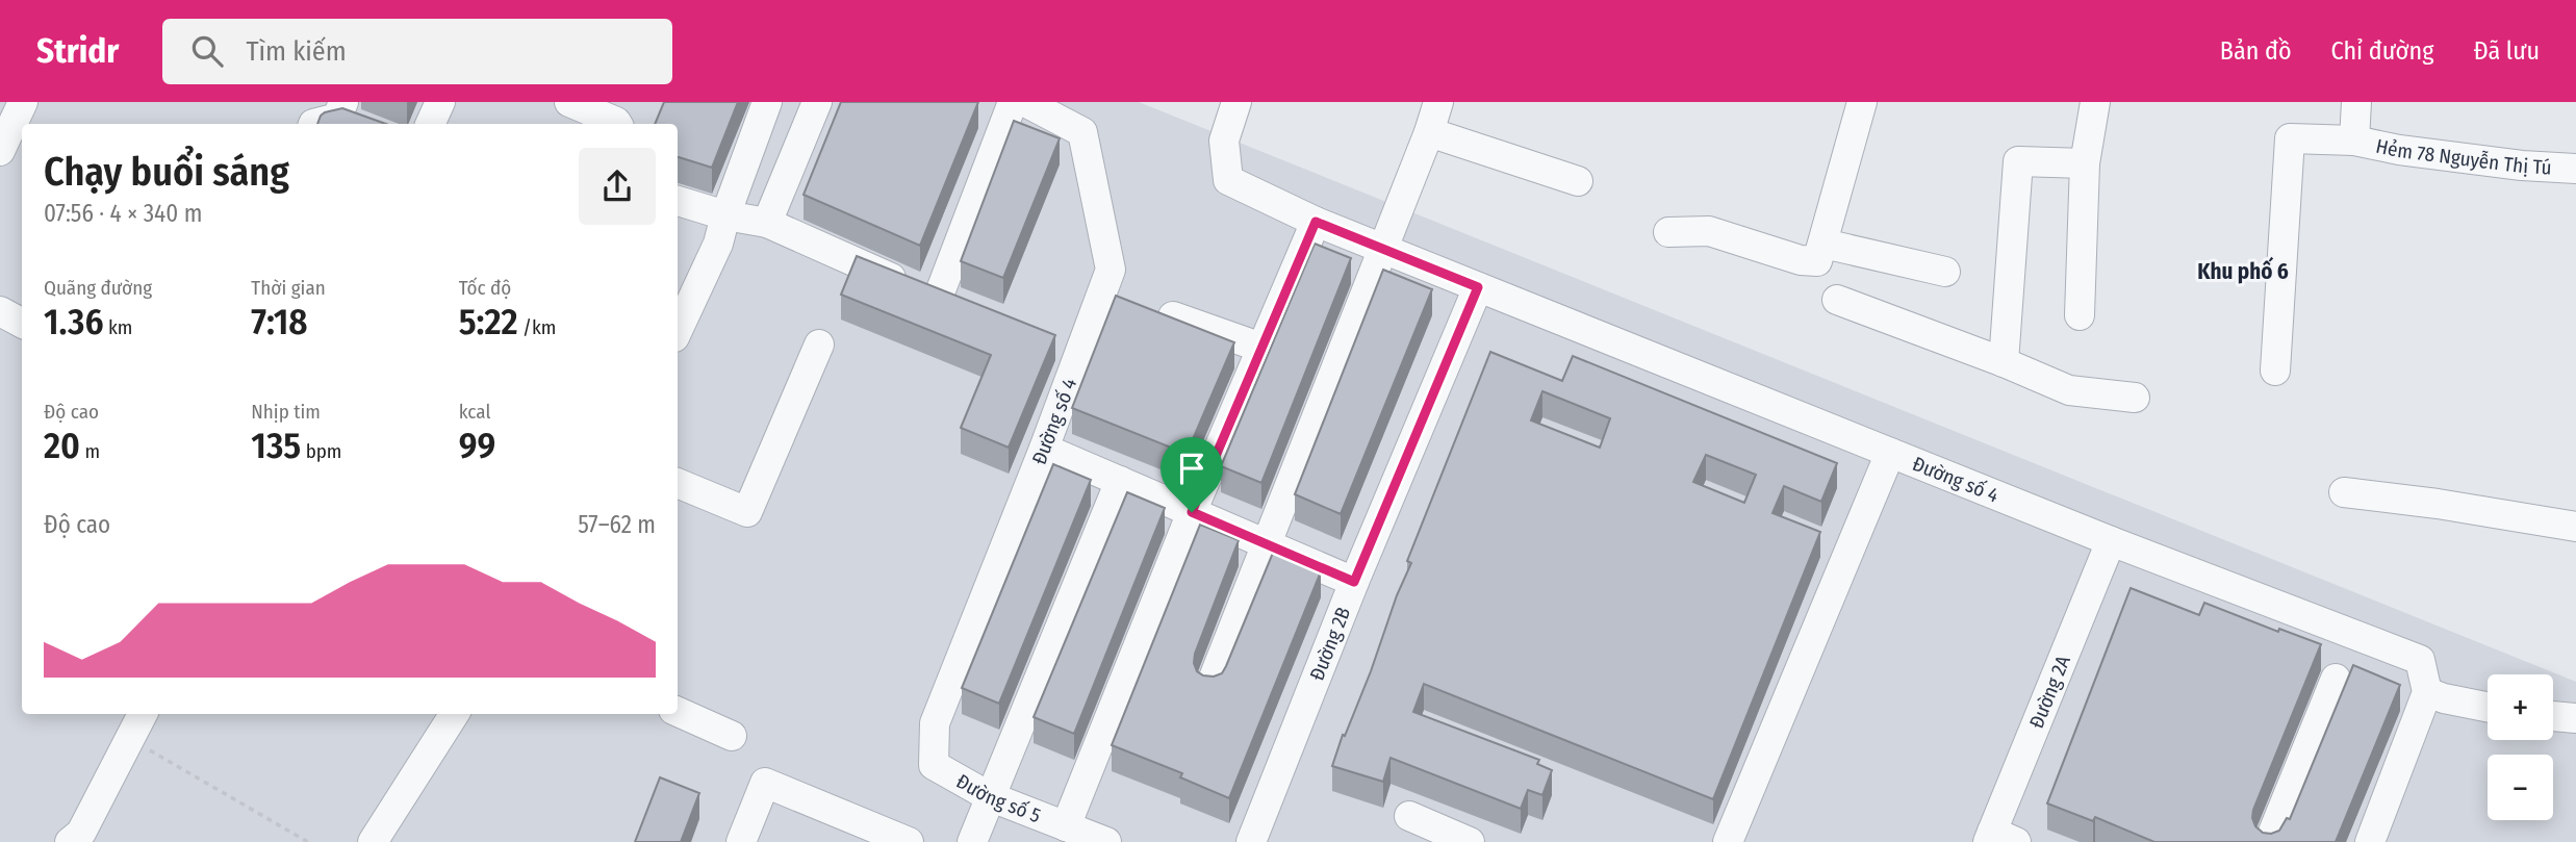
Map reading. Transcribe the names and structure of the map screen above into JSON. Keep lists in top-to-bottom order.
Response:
{
  "streets": {
    "street": [
      "Hẻm 78 Nguyễn Thị Tú",
      "Đường số 4",
      "Đường 2B",
      "Đường 2A",
      "Đường số 5"
    ]
  },
  "crossings": [
    ["Đường số 4", "Đường 2B"],
    ["Đường số 4", "Đường 2A"],
    ["Đường số 4", "Đường số 5"]
  ],
  "districts": ["Khu phố 6"],
  "page": {
    "header": "Stridr",
    "search": "Tìm kiếm",
    "nav": ["Bản đồ", "Chỉ đường", "Đã lưu"],
    "heading": ["Chạy buổi sáng", "07:56 · 4 × 340 m"],
    "stats": [
      ["Quãng đường", "1.36 km"],
      ["Thời gian", "7:18"],
      ["Tốc độ", "5:22 /km"],
      ["Độ cao", "20 m"],
      ["Nhịp tim", "135 bpm"],
      ["kcal", "99"]
    ],
    "chart": ["Độ cao", "57–62 m"],
    "map_buttons": ["+", "−"]
  }
}
